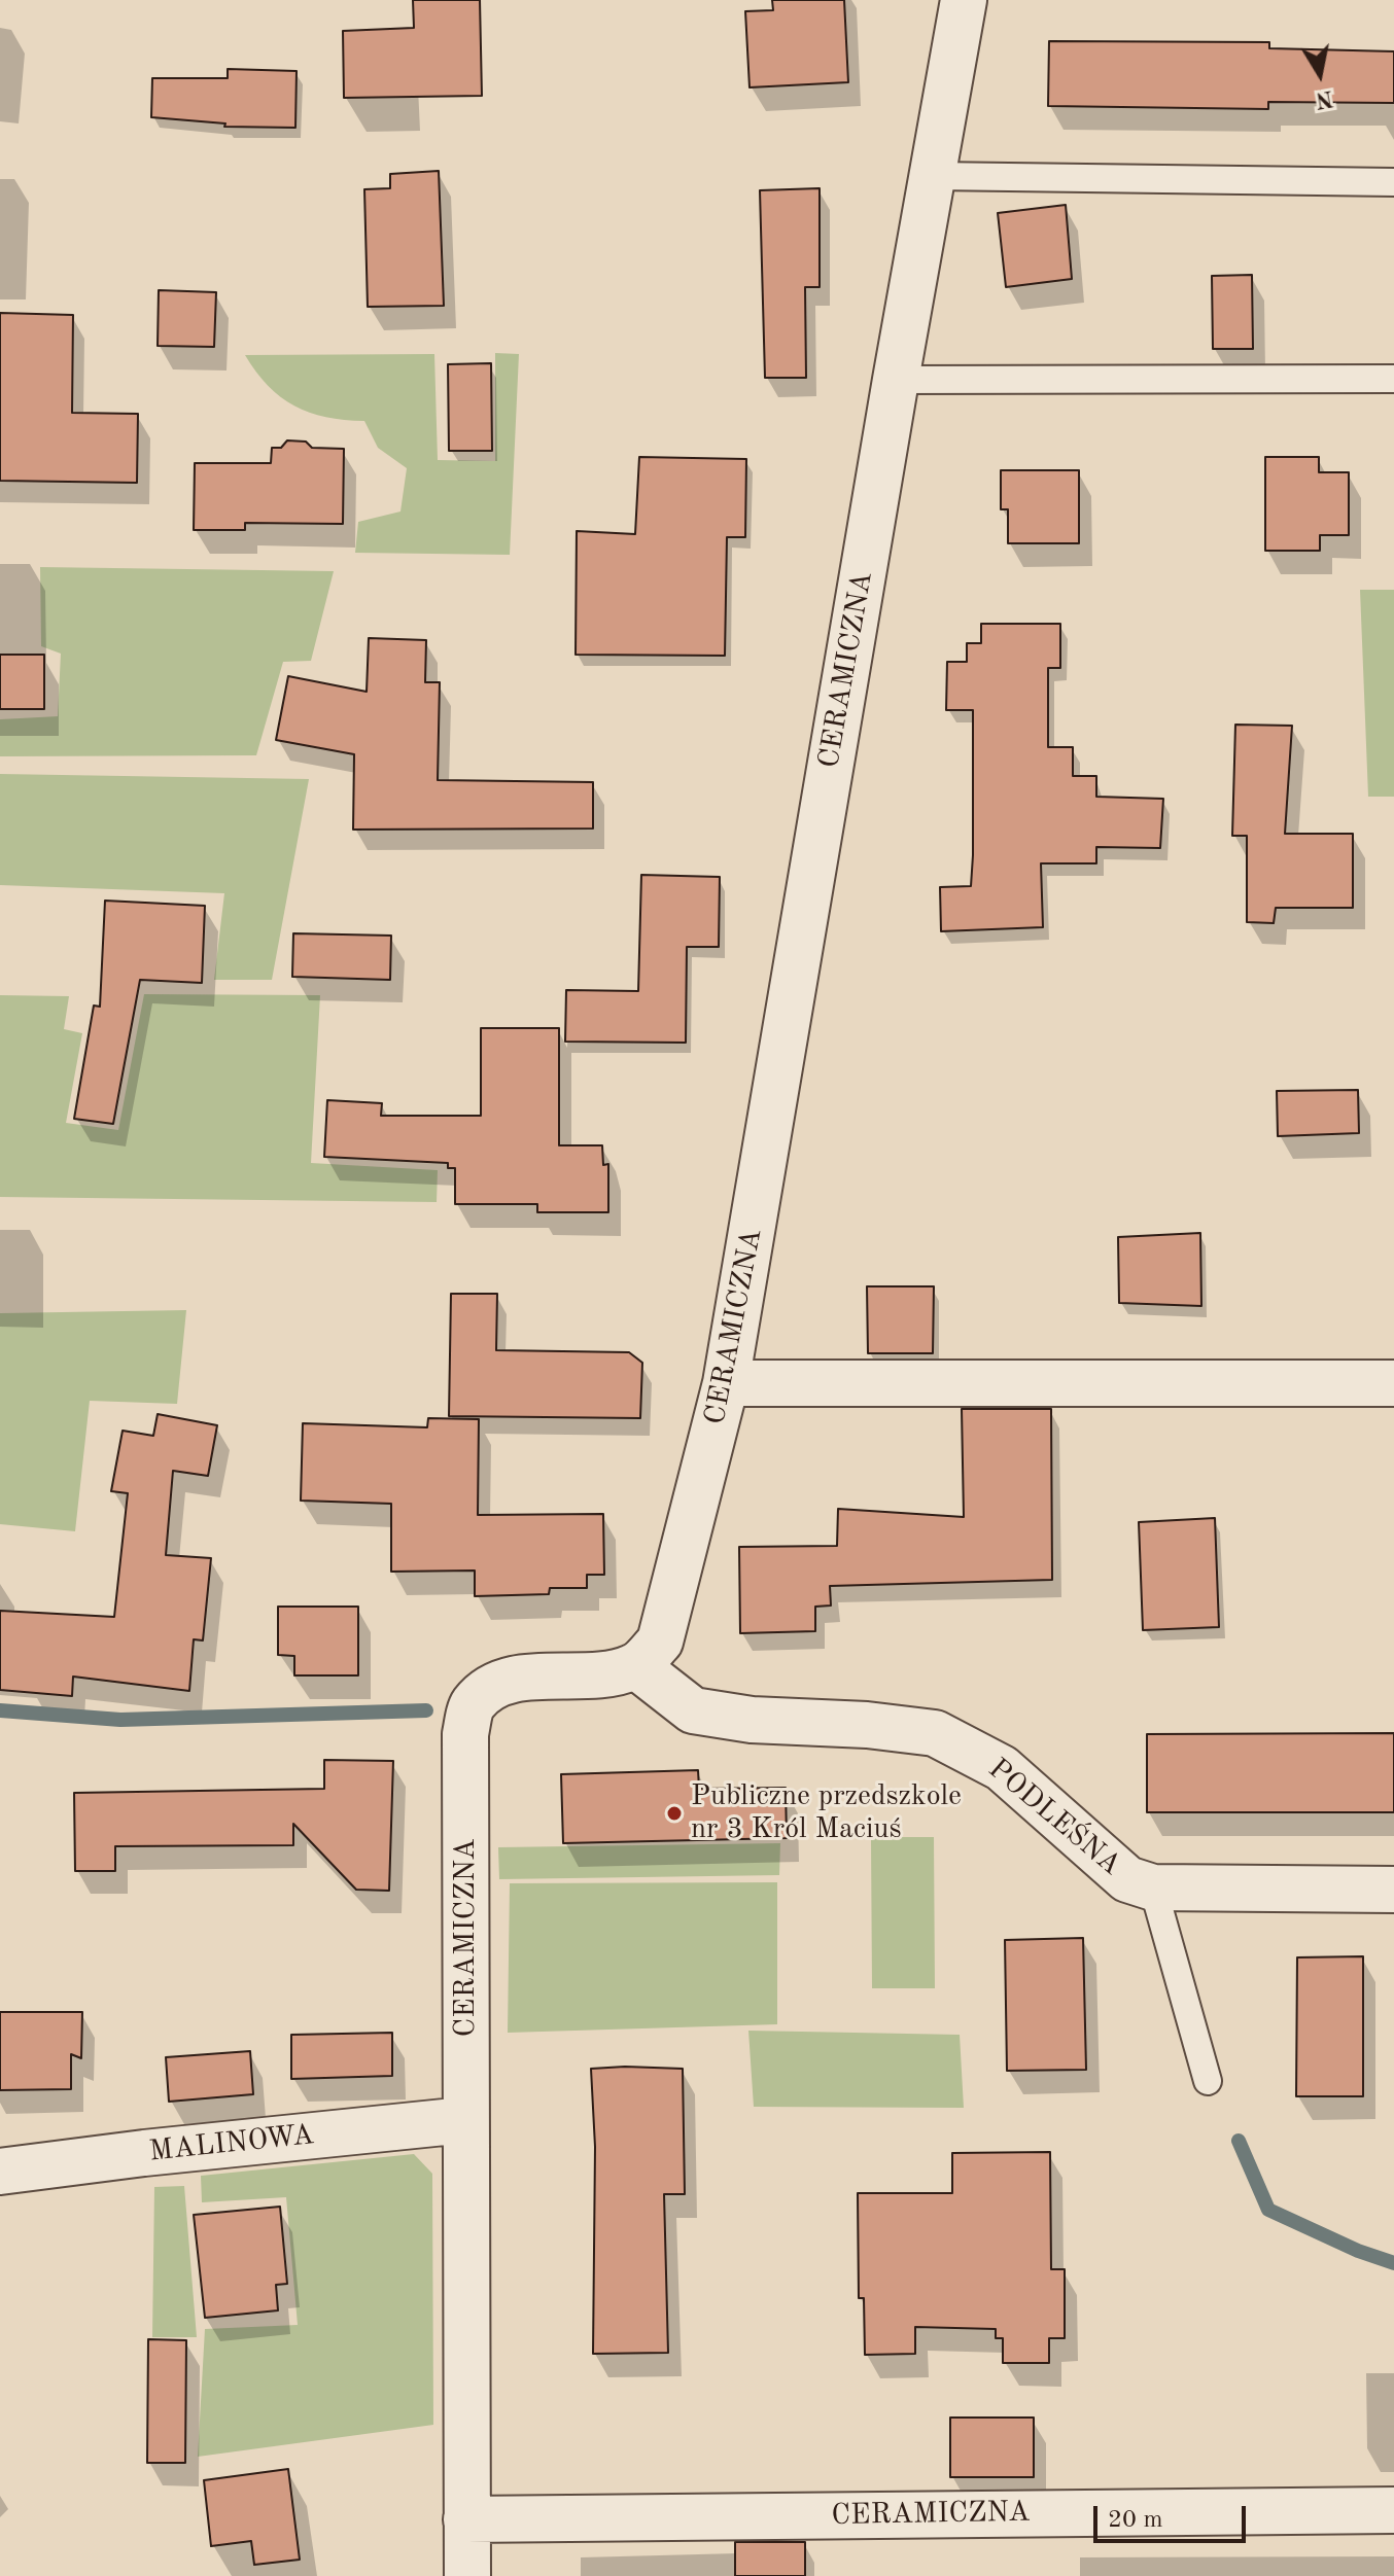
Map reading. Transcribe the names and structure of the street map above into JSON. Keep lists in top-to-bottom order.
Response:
{
  "streets": {
    "street": ["CERAMICZNA", "PODLEŚNA", "MALINOWA"]
  },
  "crossings": [
    ["CERAMICZNA", "PODLEŚNA"],
    ["CERAMICZNA", "MALINOWA"]
  ],
  "places": ["Publiczne przedszkole nr 3 Król Maciuś"],
  "scale_bar": "20 m",
  "north": "bottom"
}
